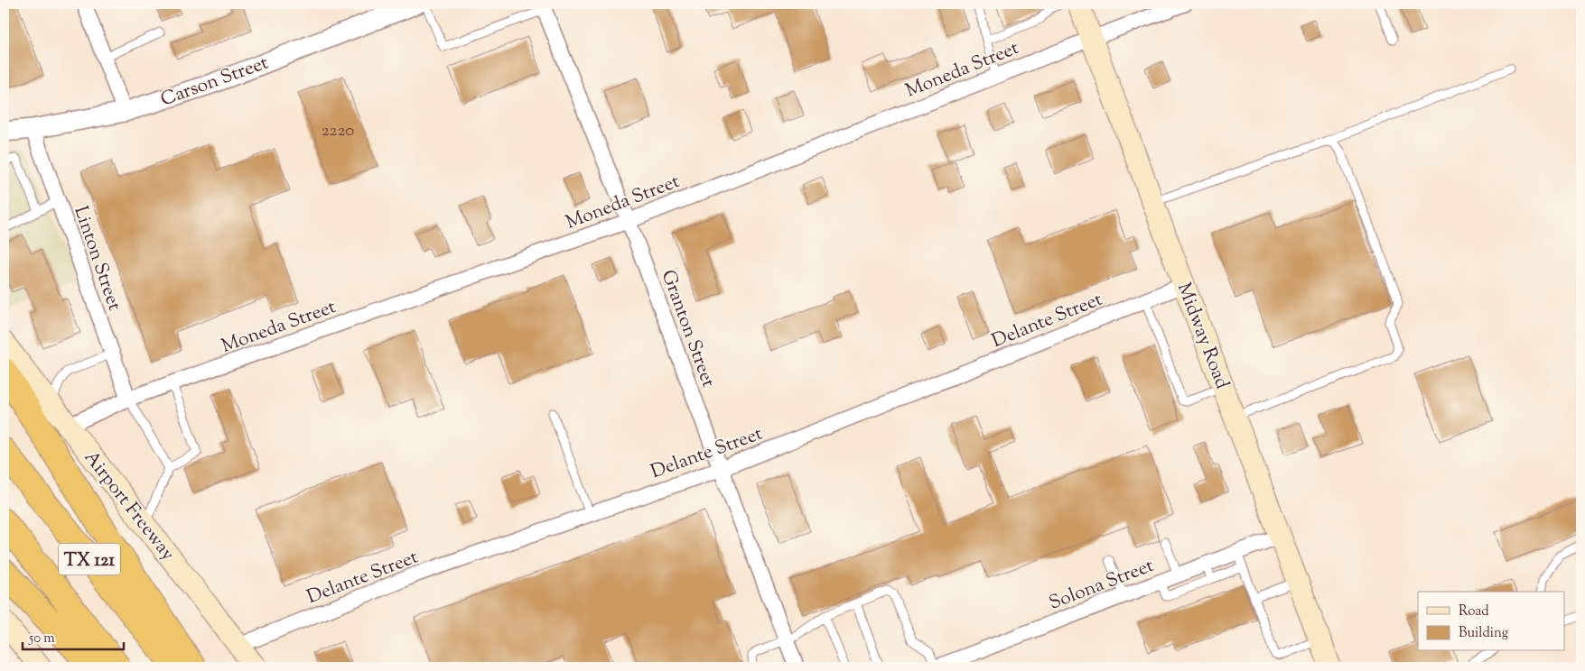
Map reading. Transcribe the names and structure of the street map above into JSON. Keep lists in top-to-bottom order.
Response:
{
  "streets": {
    "highway": ["TX 121"],
    "main road": ["Midway Road", "Airport Freeway"],
    "street": [
      "Moneda Street",
      "Carson Street",
      "Linton Street",
      "Delante Street",
      "Granton Street",
      "Solona Street"
    ]
  },
  "crossings": [
    ["Moneda Street", "Linton Street"],
    ["Moneda Street", "Granton Street"],
    ["Moneda Street", "Midway Road"],
    ["Moneda Street", "Airport Freeway"],
    ["Carson Street", "Linton Street"],
    ["Delante Street", "Granton Street"],
    ["Delante Street", "Midway Road"],
    ["Delante Street", "Airport Freeway"],
    ["Midway Road", "Solona Street"]
  ],
  "house_numbers": ["2220"],
  "legend": ["Road", "Building"],
  "scale_bar": "50 m"
}
